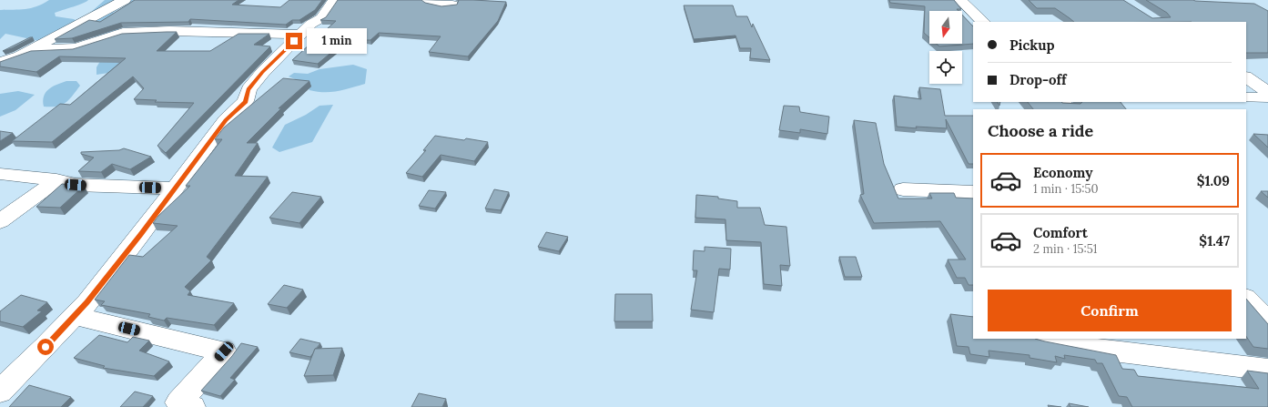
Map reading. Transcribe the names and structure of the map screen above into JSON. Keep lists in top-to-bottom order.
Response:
{
  "north": "bottom",
  "page": {
    "banner": ["Pickup", "Drop-off"],
    "bubble": "1 min",
    "heading": "Choose a ride",
    "list": [
      {
        "name": "Economy",
        "note": "1 min · 15:50",
        "value": "$1.09"
      },
      {
        "name": "Comfort",
        "note": "2 min · 15:51",
        "value": "$1.47"
      }
    ],
    "buttons": "Confirm"
  }
}
